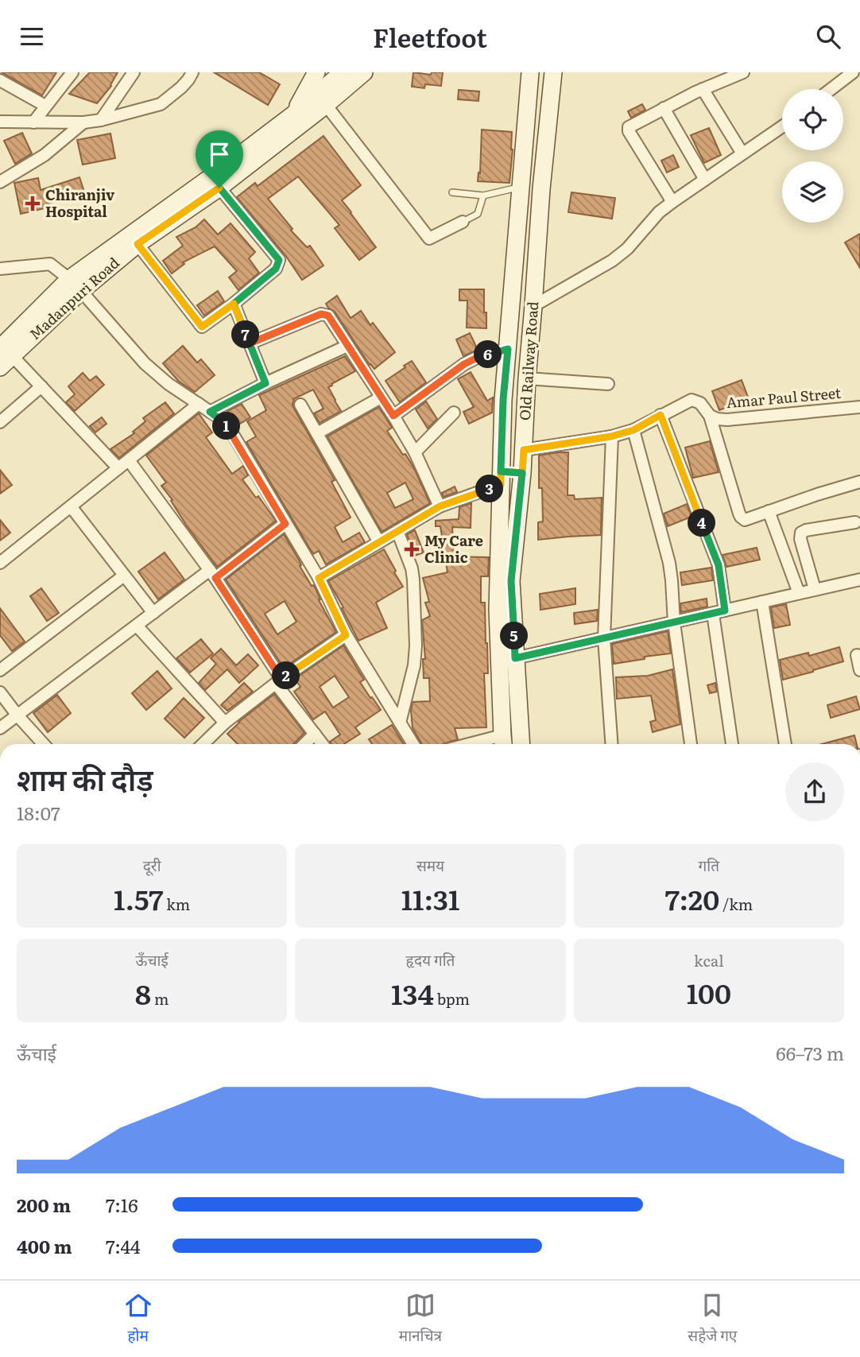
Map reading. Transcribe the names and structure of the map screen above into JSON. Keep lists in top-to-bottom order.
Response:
{
  "streets": {
    "main road": ["Madanpuri Road", "Old Railway Road"],
    "street": ["Amar Paul Street"]
  },
  "places": {
    "health": ["Chiranjiv Hospital", "My Care Clinic"]
  },
  "page": {
    "header": "Fleetfoot",
    "pins": [
      "7",
      "6",
      "1",
      "3",
      "4",
      "5",
      "2"
    ],
    "heading": ["शाम की दौड़", "18:07"],
    "stats": [
      ["दूरी", "1.57 km"],
      ["समय", "11:31"],
      ["गति", "7:20 /km"],
      ["ऊँचाई", "8 m"],
      ["हृदय गति", "134 bpm"],
      ["kcal", "100"]
    ],
    "chart": ["ऊँचाई", "66–73 m"],
    "list": [
      {
        "name": "200 m",
        "note": "7:16"
      },
      {
        "name": "400 m",
        "note": "7:44"
      }
    ],
    "tabs": ["होम", "मानचित्र", "सहेजे गए"]
  }
}
